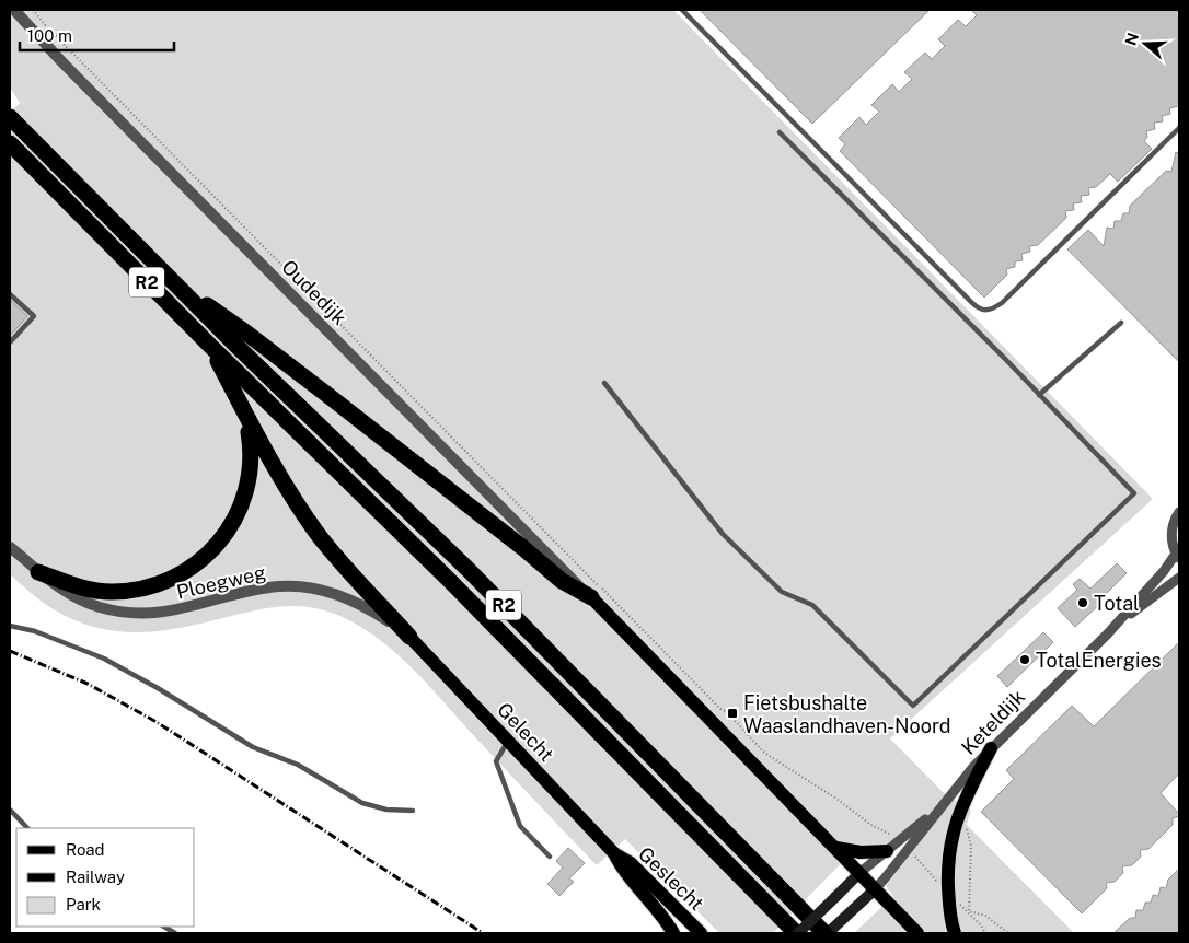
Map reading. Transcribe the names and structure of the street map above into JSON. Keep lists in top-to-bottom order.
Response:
{
  "streets": {
    "highway": ["R2"],
    "main road": ["Gelecht", "Geslecht"],
    "street": ["Oudedijk", "Ploegweg", "Keteldijk"]
  },
  "crossings": [
    ["R2", "Oudedijk"],
    ["R2", "Ploegweg"],
    ["R2", "Gelecht"],
    ["Ploegweg", "Gelecht"],
    ["Gelecht", "Geslecht"]
  ],
  "places": {
    "other": ["Total", "TotalEnergies"],
    "transit": ["Fietsbushalte Waaslandhaven-Noord"]
  },
  "legend": ["Road", "Railway", "Park"],
  "scale_bar": "100 m",
  "north": "left"
}
